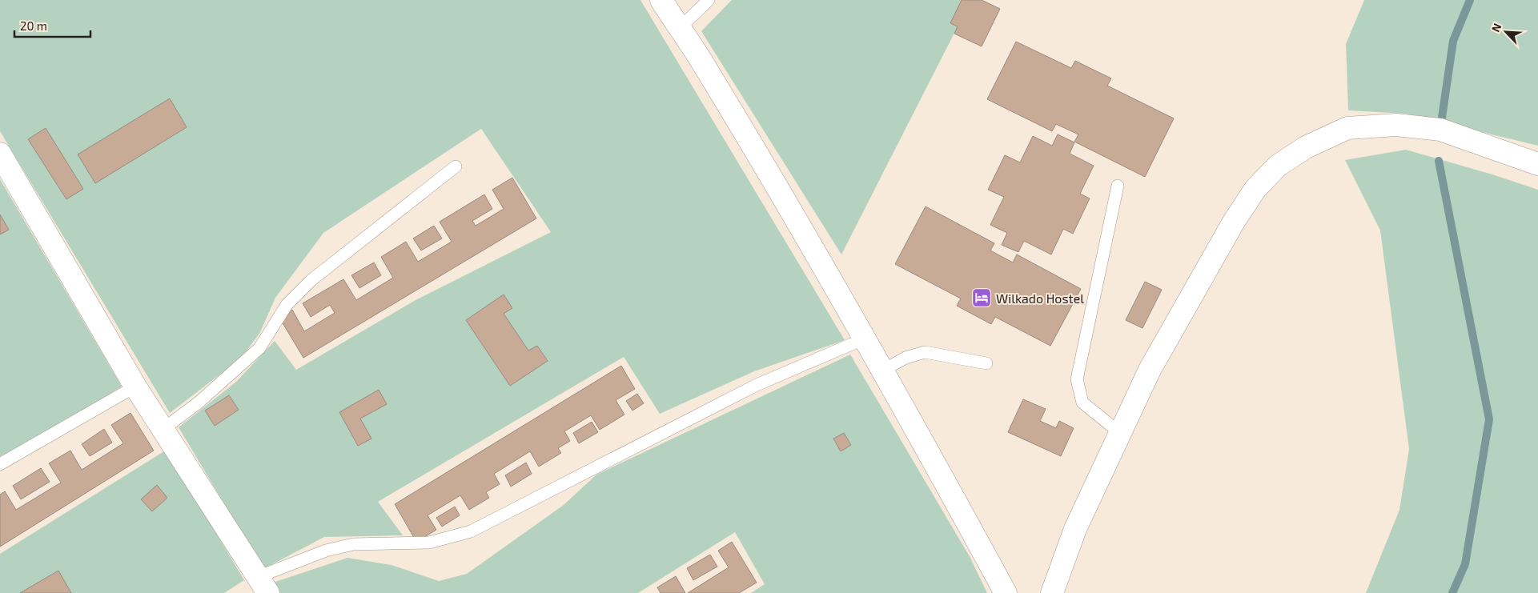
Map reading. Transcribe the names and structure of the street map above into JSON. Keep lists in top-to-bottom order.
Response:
{
  "places": {
    "hotel": ["Wilkado Hostel"]
  },
  "scale_bar": "20 m",
  "north": "top left"
}
